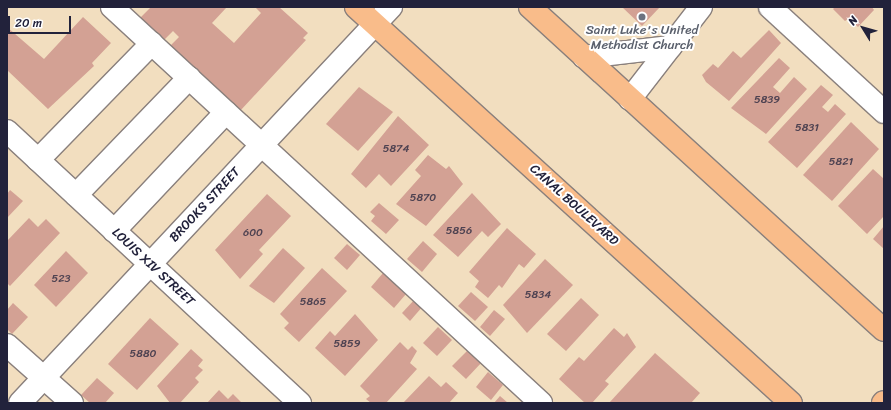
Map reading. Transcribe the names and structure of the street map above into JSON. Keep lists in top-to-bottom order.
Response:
{
  "streets": {
    "main road": ["CANAL BOULEVARD"],
    "street": ["BROOKS STREET", "LOUIS XIV STREET"]
  },
  "crossings": [
    ["BROOKS STREET", "CANAL BOULEVARD"],
    ["BROOKS STREET", "LOUIS XIV STREET"]
  ],
  "places": ["Saint Luke's United Methodist Church"],
  "house_numbers": [
    "5839",
    "5831",
    "5874",
    "5821",
    "5870",
    "5856",
    "600",
    "523",
    "5834",
    "5865",
    "5859",
    "5880"
  ],
  "scale_bar": "20 m",
  "north": "top left"
}
